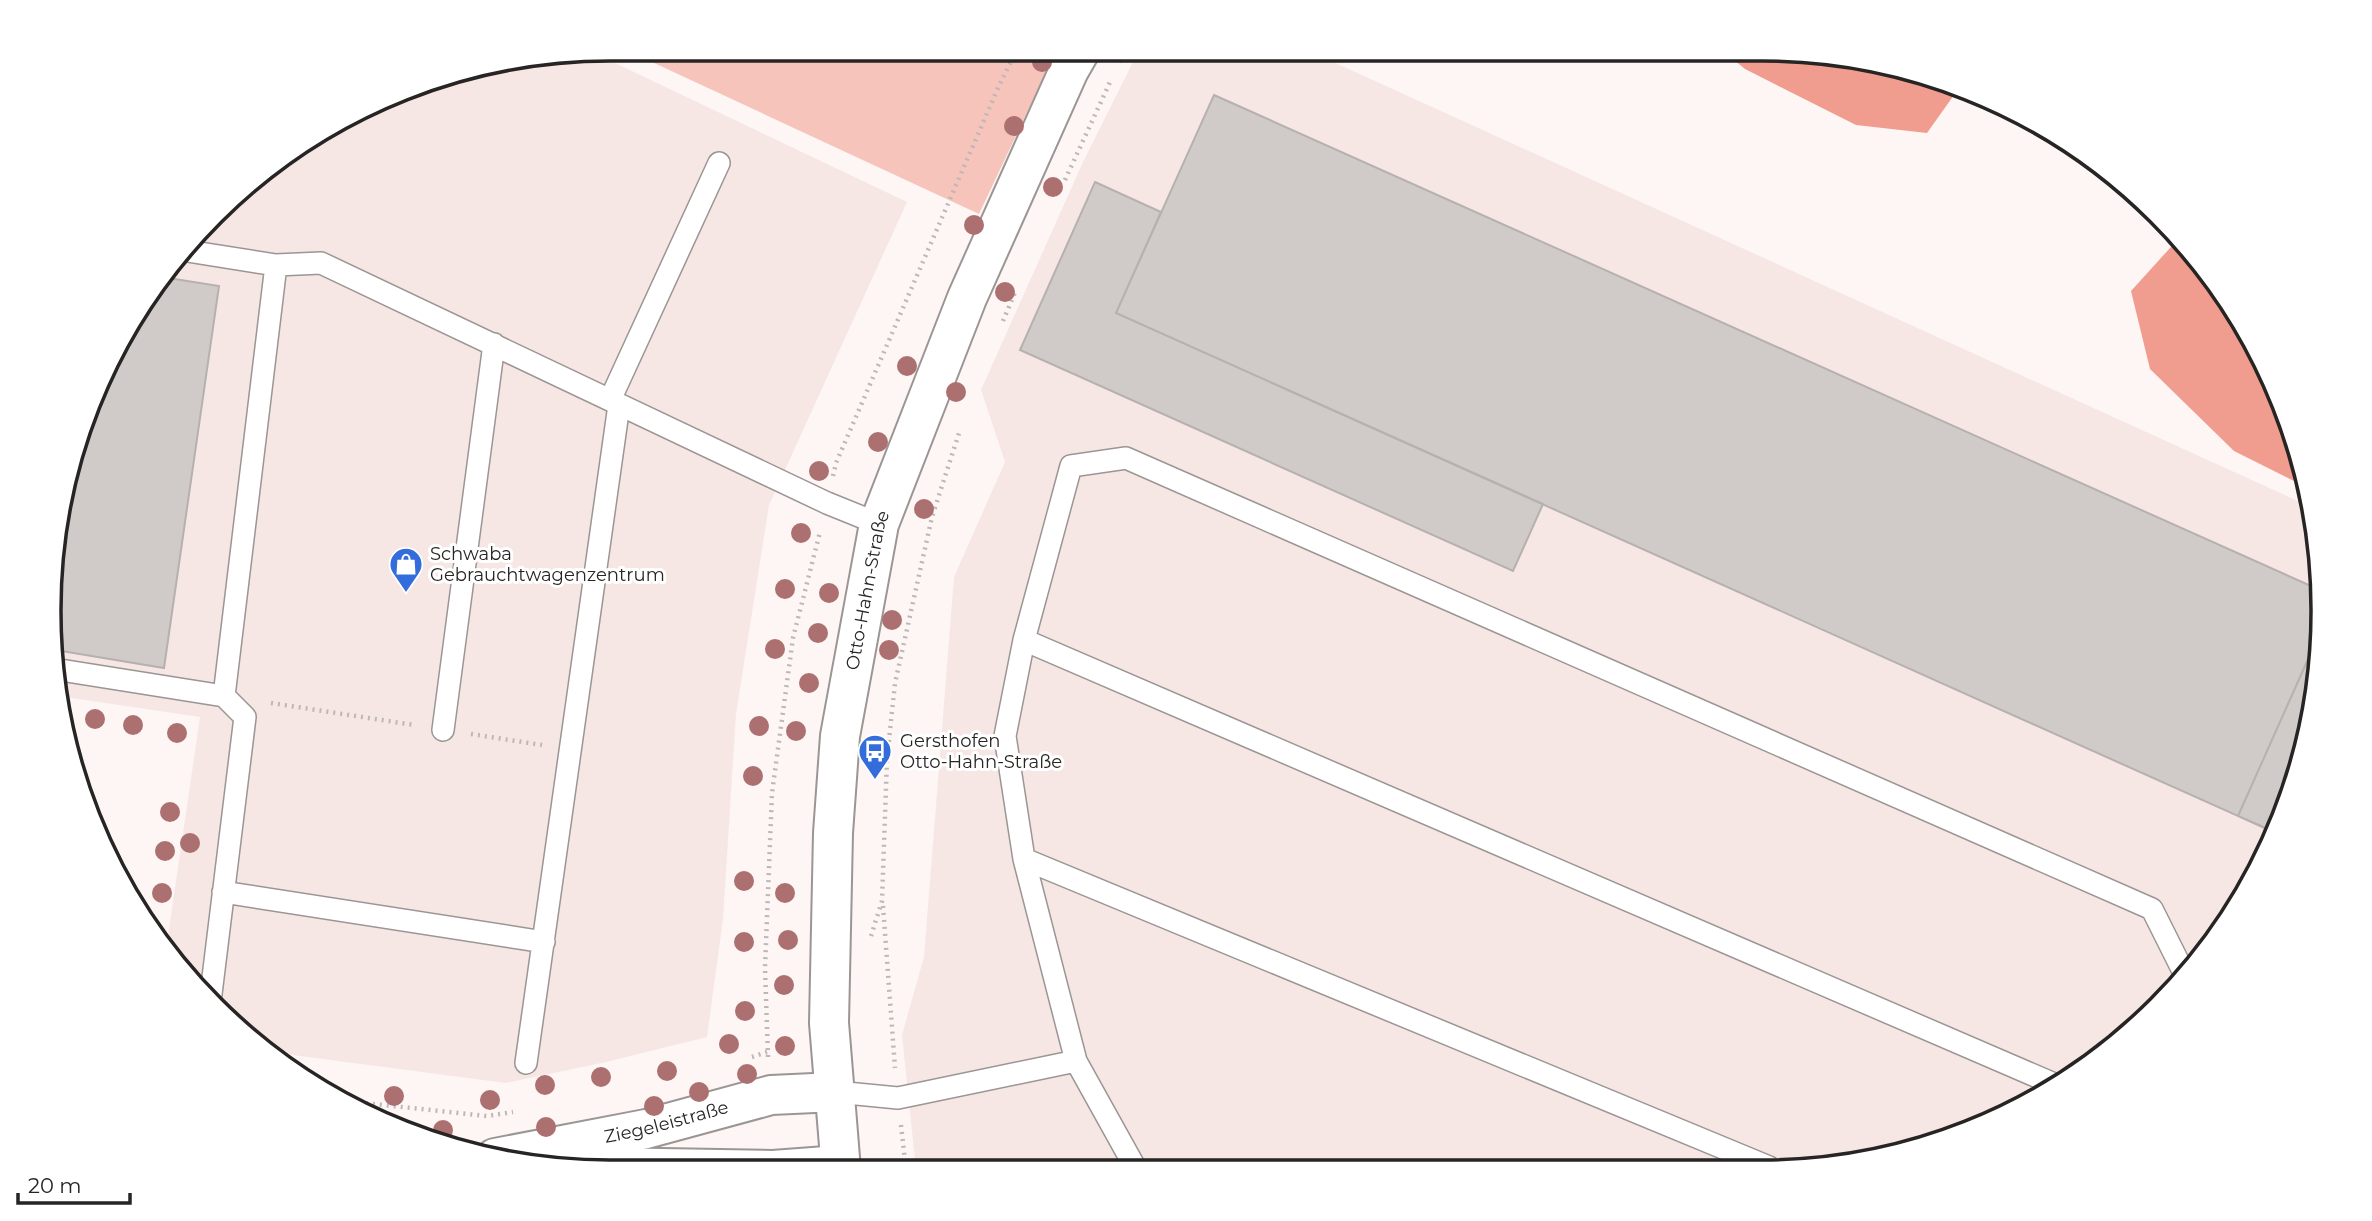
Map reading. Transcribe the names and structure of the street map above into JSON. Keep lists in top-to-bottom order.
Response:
{
  "streets": {
    "street": ["Otto-Hahn-Straße", "Ziegeleistraße"]
  },
  "crossings": [
    ["Otto-Hahn-Straße", "Ziegeleistraße"]
  ],
  "places": {
    "shop": ["Schwaba Gebrauchtwagenzentrum"],
    "bus stop": ["Gersthofen Otto-Hahn-Straße"]
  },
  "scale_bar": "20 m"
}
